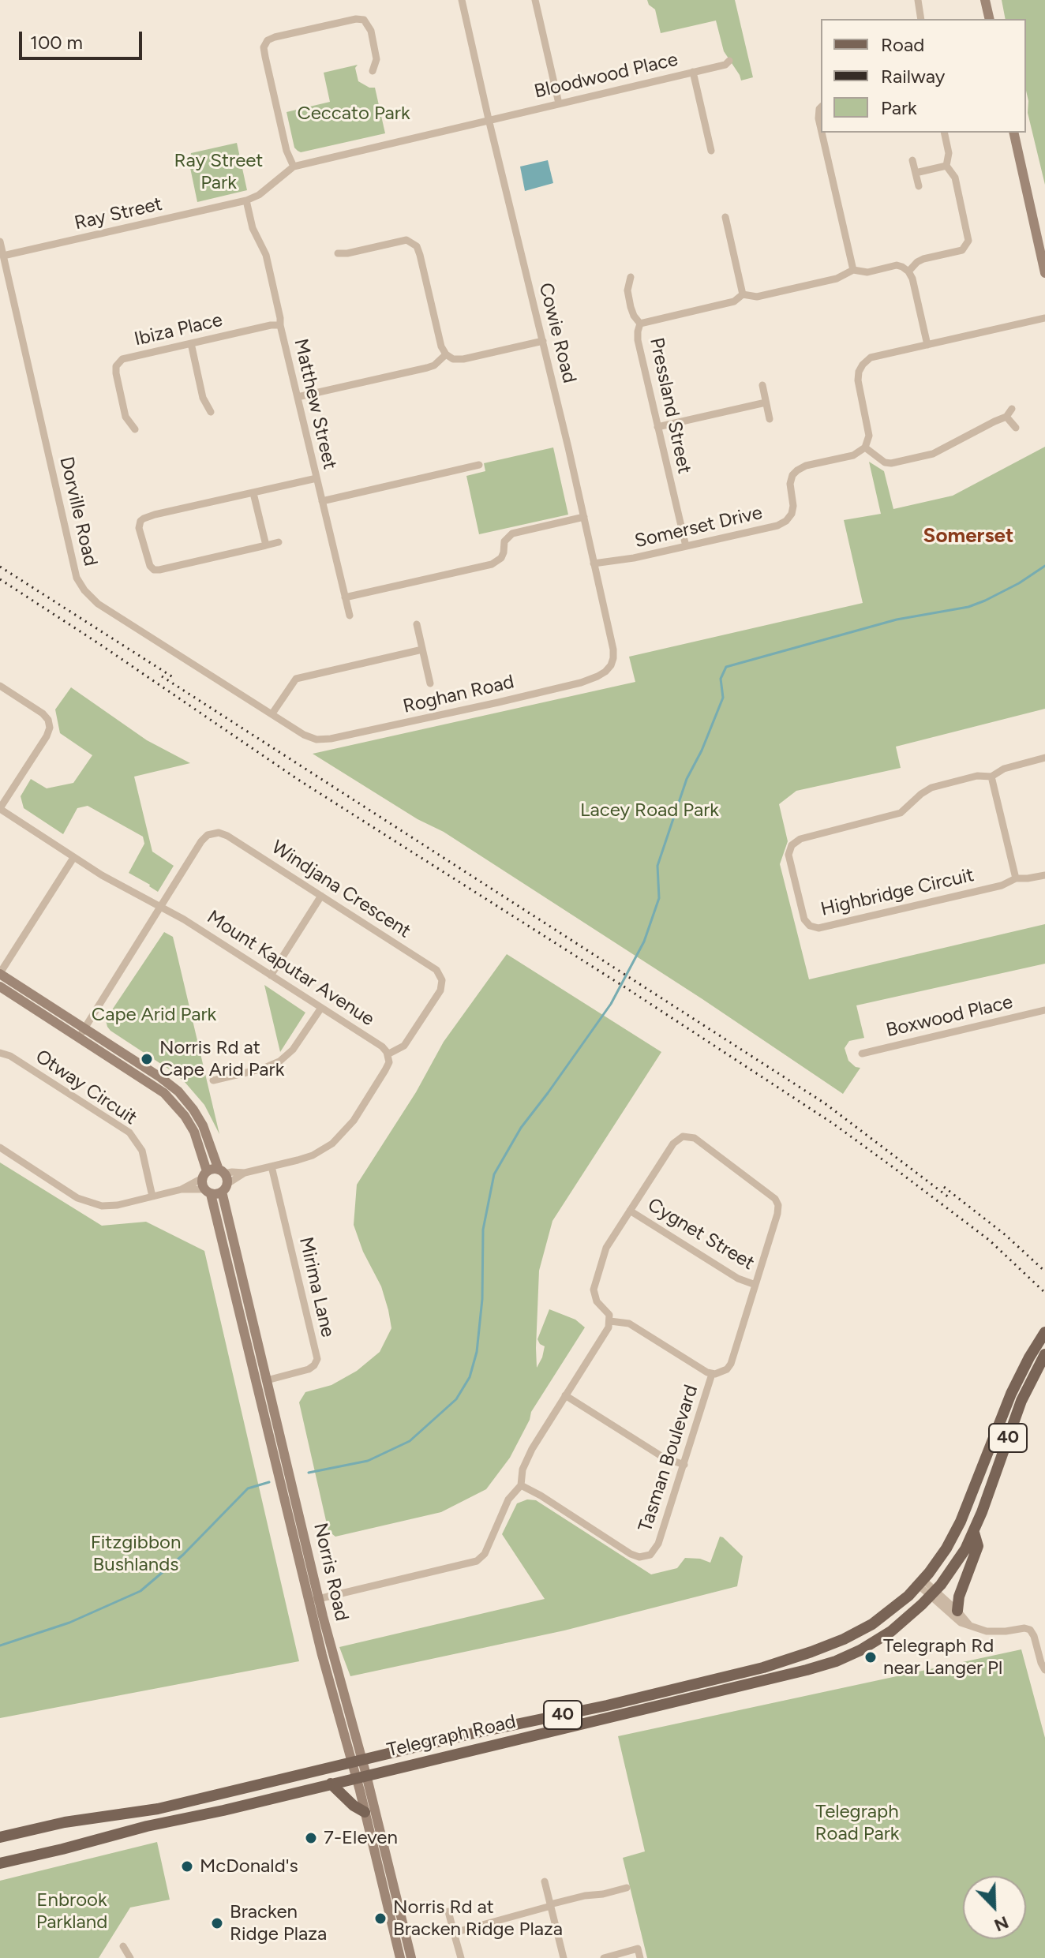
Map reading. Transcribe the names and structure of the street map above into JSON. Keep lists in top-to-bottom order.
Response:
{
  "streets": {
    "main road": ["40", "Norris Road", "Telegraph Road"],
    "street": [
      "Bloodwood Place",
      "Ray Street",
      "Ibiza Place",
      "Cowie Road",
      "Matthew Street",
      "Pressland Street",
      "Dorville Road",
      "Somerset Drive",
      "Roghan Road",
      "Windjana Crescent",
      "Highbridge Circuit",
      "Mount Kaputar Avenue",
      "Boxwood Place",
      "Otway Circuit",
      "Cygnet Street",
      "Mirima Lane",
      "Tasman Boulevard"
    ]
  },
  "crossings": [
    ["Bloodwood Place", "Ray Street"],
    ["Bloodwood Place", "Cowie Road"],
    ["Ray Street", "Cowie Road"],
    ["Ray Street", "Matthew Street"],
    ["Ray Street", "Dorville Road"],
    ["Ibiza Place", "Matthew Street"],
    ["Cowie Road", "Somerset Drive"],
    ["Cowie Road", "Roghan Road"],
    ["Pressland Street", "Somerset Drive"],
    ["Dorville Road", "Roghan Road"],
    ["Windjana Crescent", "Mount Kaputar Avenue"],
    ["Mirima Lane", "Norris Road"],
    ["40", "Telegraph Road"],
    ["Norris Road", "Telegraph Road"]
  ],
  "districts": ["Somerset"],
  "parks": [
    "Ceccato Park",
    "Ray Street Park",
    "Lacey Road Park",
    "Cape Arid Park",
    "Fitzgibbon Bushlands",
    "Telegraph Road Park",
    "Enbrook Parkland"
  ],
  "places": [
    "Norris Rd at Cape Arid Park",
    "Telegraph Rd near Langer Pl",
    "7-Eleven",
    "McDonald's",
    "Norris Rd at Bracken Ridge Plaza",
    "Bracken Ridge Plaza"
  ],
  "legend": ["Road", "Railway", "Park"],
  "scale_bar": "100 m",
  "north": "bottom right"
}
